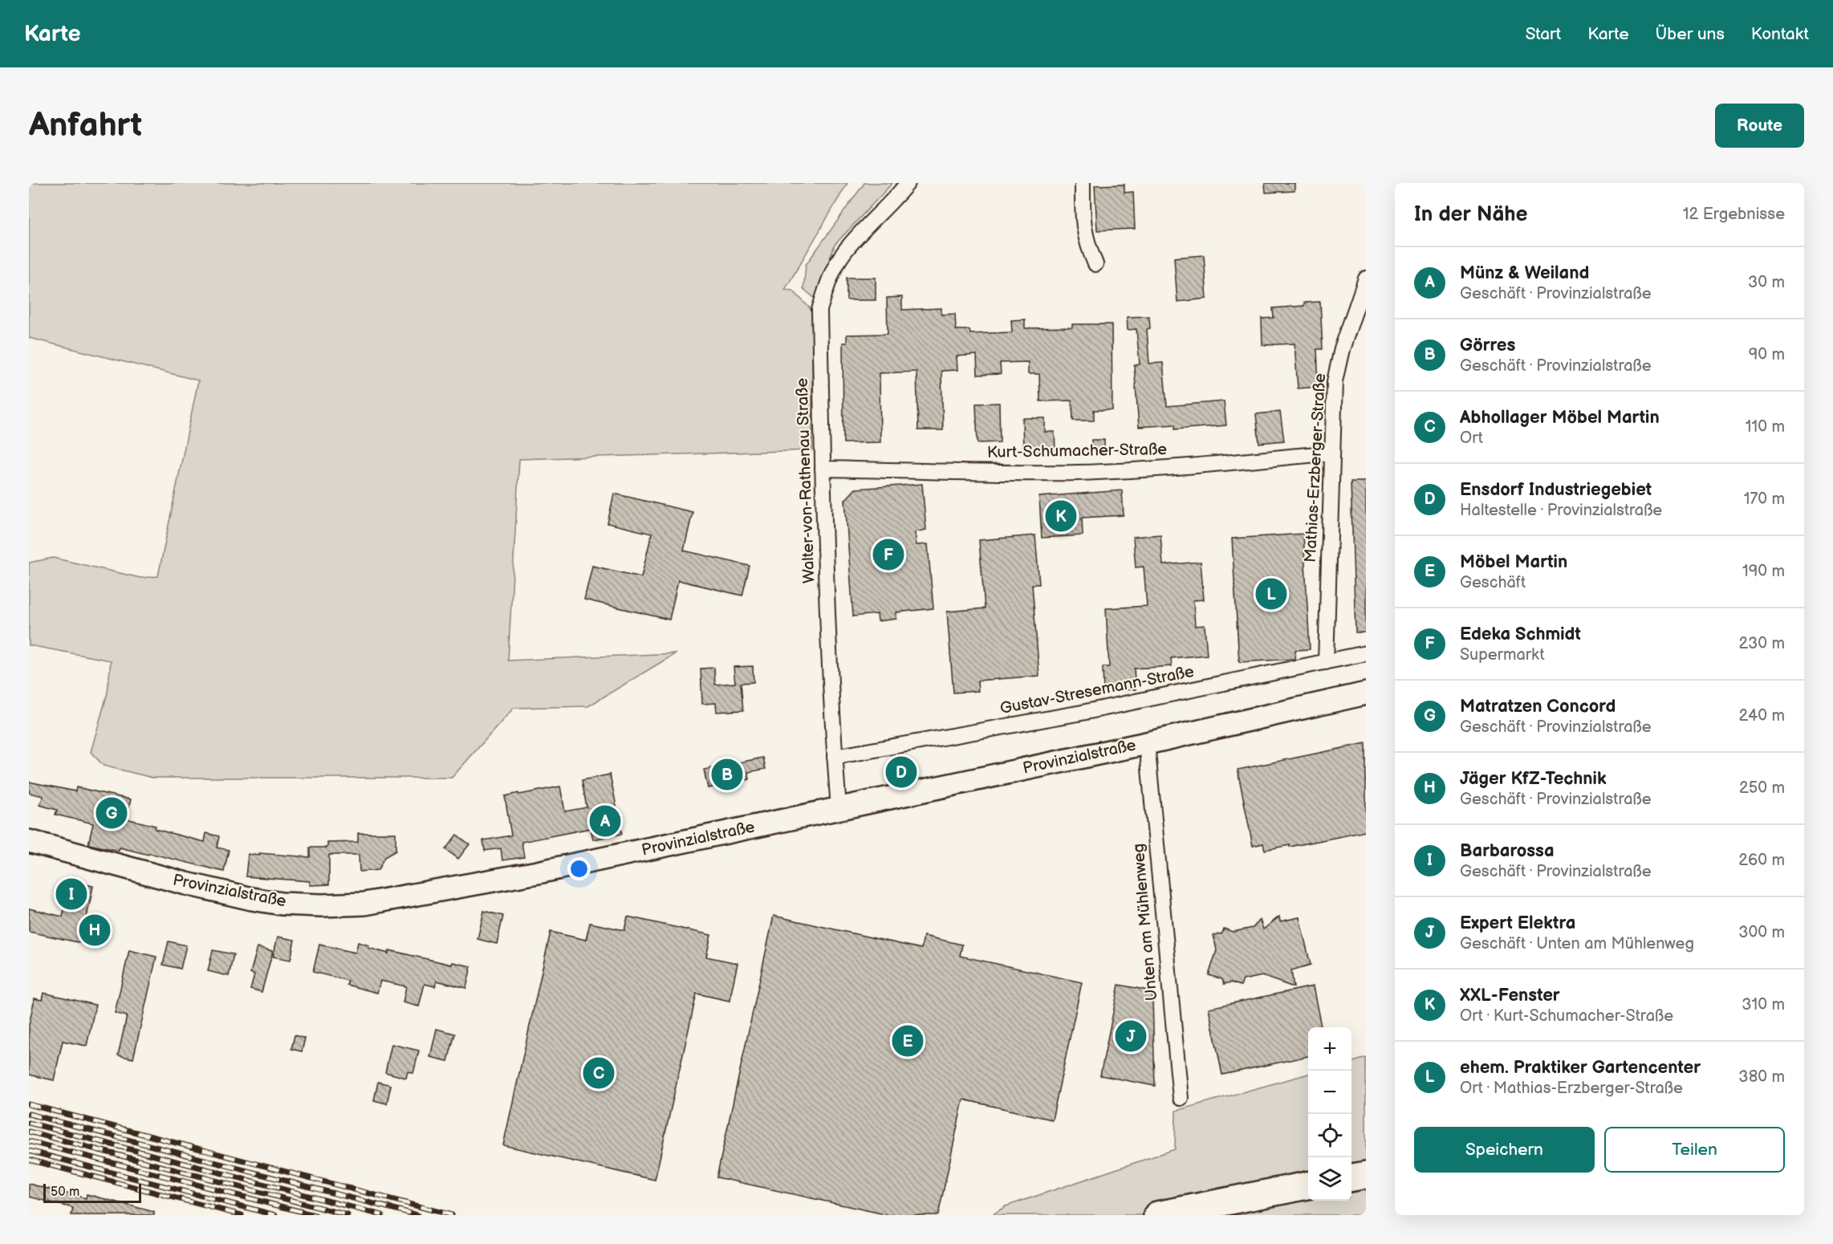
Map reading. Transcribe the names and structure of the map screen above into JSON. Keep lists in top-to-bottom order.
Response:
{
  "streets": {
    "main road": ["Provinzialstraße"],
    "street": [
      "Kurt-Schumacher-Straße",
      "Mathias-Erzberger-Straße",
      "Walter-von-Rathenau Straße",
      "Gustav-Stresemann-Straße",
      "Unten am Mühlenweg"
    ]
  },
  "crossings": [
    ["Kurt-Schumacher-Straße", "Mathias-Erzberger-Straße"],
    ["Kurt-Schumacher-Straße", "Walter-von-Rathenau Straße"],
    ["Mathias-Erzberger-Straße", "Gustav-Stresemann-Straße"],
    ["Walter-von-Rathenau Straße", "Gustav-Stresemann-Straße"],
    ["Walter-von-Rathenau Straße", "Provinzialstraße"],
    ["Provinzialstraße", "Unten am Mühlenweg"]
  ],
  "scale_bar": "50 m",
  "page": {
    "header": "Karte",
    "nav": [
      "Start",
      "Karte",
      "Über uns",
      "Kontakt"
    ],
    "buttons": [
      "Route",
      ["Speichern", "Teilen"]
    ],
    "title": "Anfahrt",
    "heading": ["In der Nähe", "12 Ergebnisse"],
    "list": [
      {
        "mark": "A",
        "name": "Münz & Weiland",
        "note": "Geschäft · Provinzialstraße",
        "value": "30 m"
      },
      {
        "mark": "B",
        "name": "Görres",
        "note": "Geschäft · Provinzialstraße",
        "value": "90 m"
      },
      {
        "mark": "C",
        "name": "Abhollager Möbel Martin",
        "note": "Ort",
        "value": "110 m"
      },
      {
        "mark": "D",
        "name": "Ensdorf Industriegebiet",
        "note": "Haltestelle · Provinzialstraße",
        "value": "170 m"
      },
      {
        "mark": "E",
        "name": "Möbel Martin",
        "note": "Geschäft",
        "value": "190 m"
      },
      {
        "mark": "F",
        "name": "Edeka Schmidt",
        "note": "Supermarkt",
        "value": "230 m"
      },
      {
        "mark": "G",
        "name": "Matratzen Concord",
        "note": "Geschäft · Provinzialstraße",
        "value": "240 m"
      },
      {
        "mark": "H",
        "name": "Jäger KfZ-Technik",
        "note": "Geschäft · Provinzialstraße",
        "value": "250 m"
      },
      {
        "mark": "I",
        "name": "Barbarossa",
        "note": "Geschäft · Provinzialstraße",
        "value": "260 m"
      },
      {
        "mark": "J",
        "name": "Expert Elektra",
        "note": "Geschäft · Unten am Mühlenweg",
        "value": "300 m"
      },
      {
        "mark": "K",
        "name": "XXL-Fenster",
        "note": "Ort · Kurt-Schumacher-Straße",
        "value": "310 m"
      },
      {
        "mark": "L",
        "name": "ehem. Praktiker Gartencenter",
        "note": "Ort · Mathias-Erzberger-Straße",
        "value": "380 m"
      }
    ],
    "pins": [
      "K",
      "F",
      "L",
      "D",
      "B",
      "G",
      "A",
      "I",
      "H",
      "J",
      "E",
      "C"
    ],
    "map_buttons": ["+", "−"],
    "scale": "50 m"
  }
}
